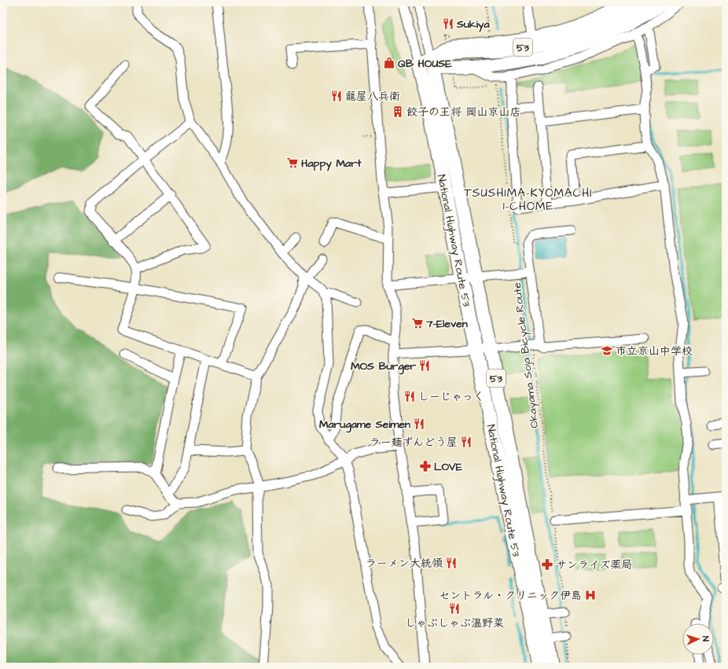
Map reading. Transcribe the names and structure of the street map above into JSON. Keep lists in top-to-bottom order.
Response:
{
  "streets": {
    "highway": ["53", "National Highway Route 53"],
    "path": ["Okayama Soja Bicycle Route"]
  },
  "crossings": [
    ["53", "National Highway Route 53"]
  ],
  "districts": ["TSUSHIMA-KYOMACHI 1-CHOME"],
  "places": {
    "restaurant": [
      "Sukiya",
      "籠屋八兵衛",
      "MOS Burger",
      "しーじゃっく",
      "Marugame Seimen",
      "ラー麺ずんどう屋",
      "ラーメン大統領",
      "しゃぶしゃぶ温野菜"
    ],
    "shop": ["QB HOUSE"],
    "building": ["餃子の王将 岡山京山店"],
    "supermarket": ["Happy Mart", "7-Eleven"],
    "school or university": ["市立京山中学校"],
    "pharmacy": ["LOVE", "サンライズ薬局"],
    "hospital": ["セントラル・クリニック伊島"]
  },
  "north": "right"
}
